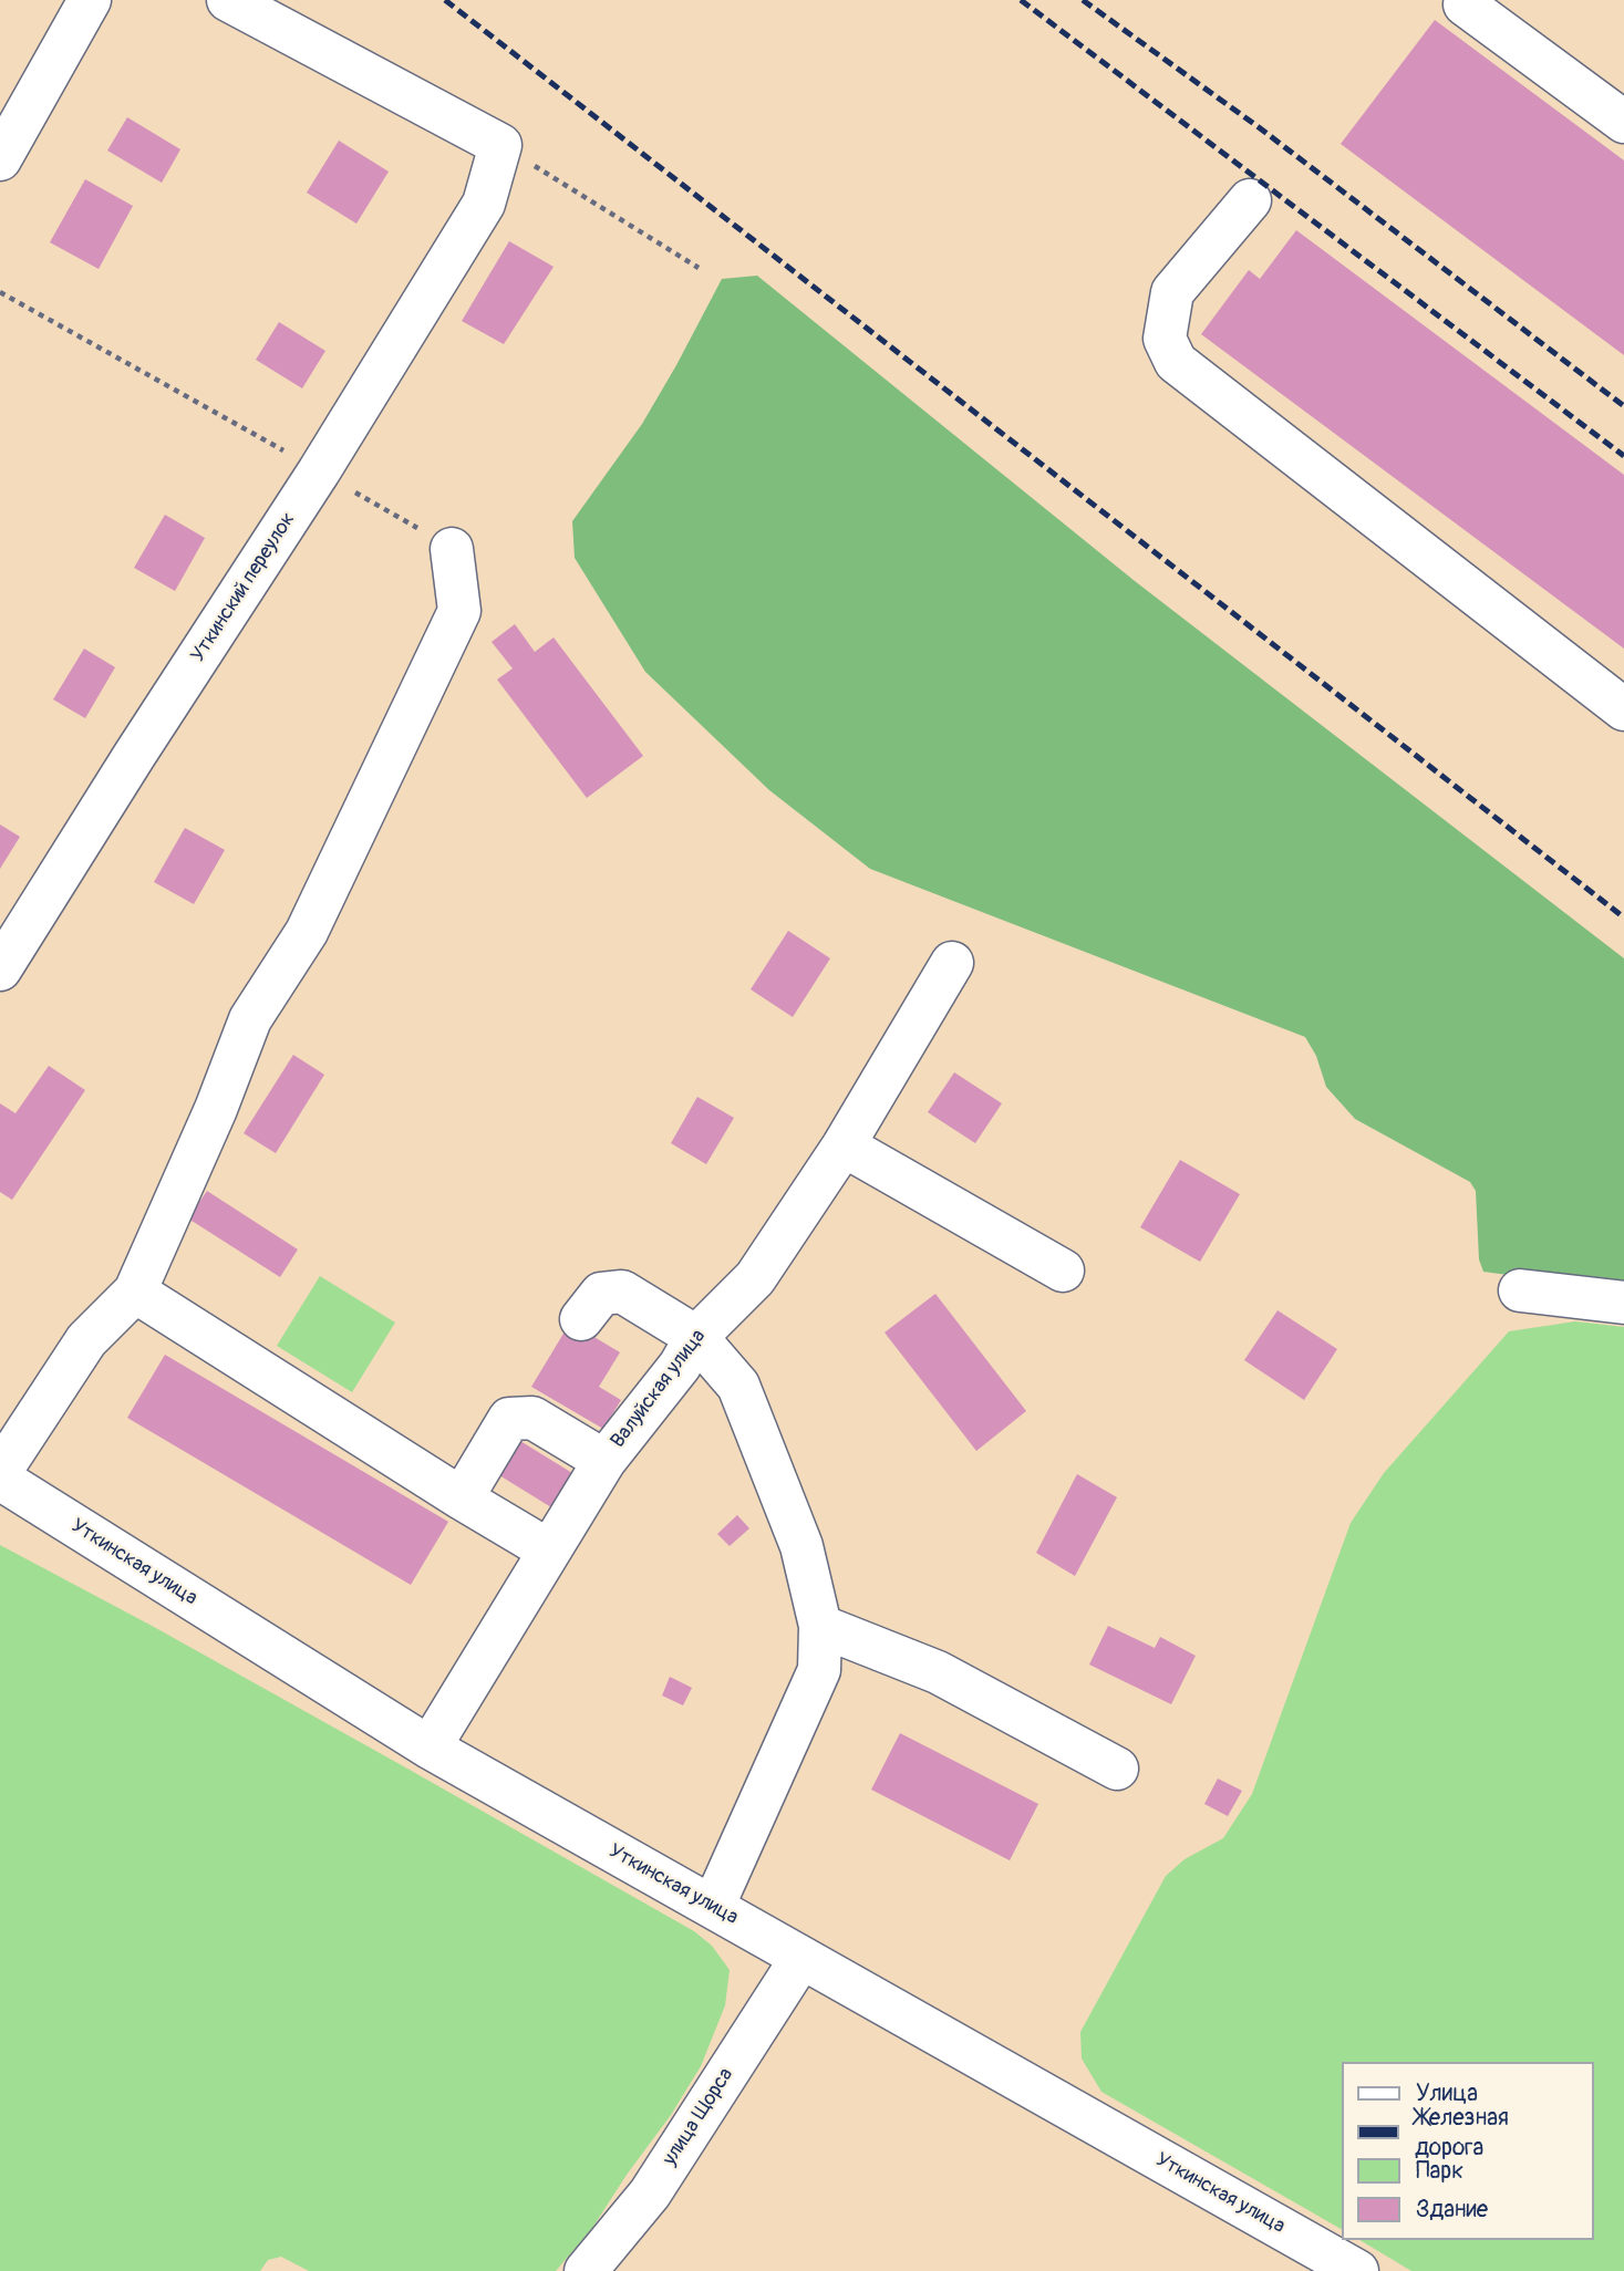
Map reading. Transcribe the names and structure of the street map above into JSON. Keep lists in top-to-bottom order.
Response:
{
  "streets": {
    "street": [
      "Уткинский переулок",
      "Валуйская улица",
      "Уткинская улица",
      "улица Щорса"
    ]
  },
  "crossings": [
    ["Валуйская улица", "Уткинская улица"],
    ["Уткинская улица", "улица Щорса"]
  ],
  "legend": [
    "Улица",
    "Железная дорога",
    "Парк",
    "Здание"
  ]
}
